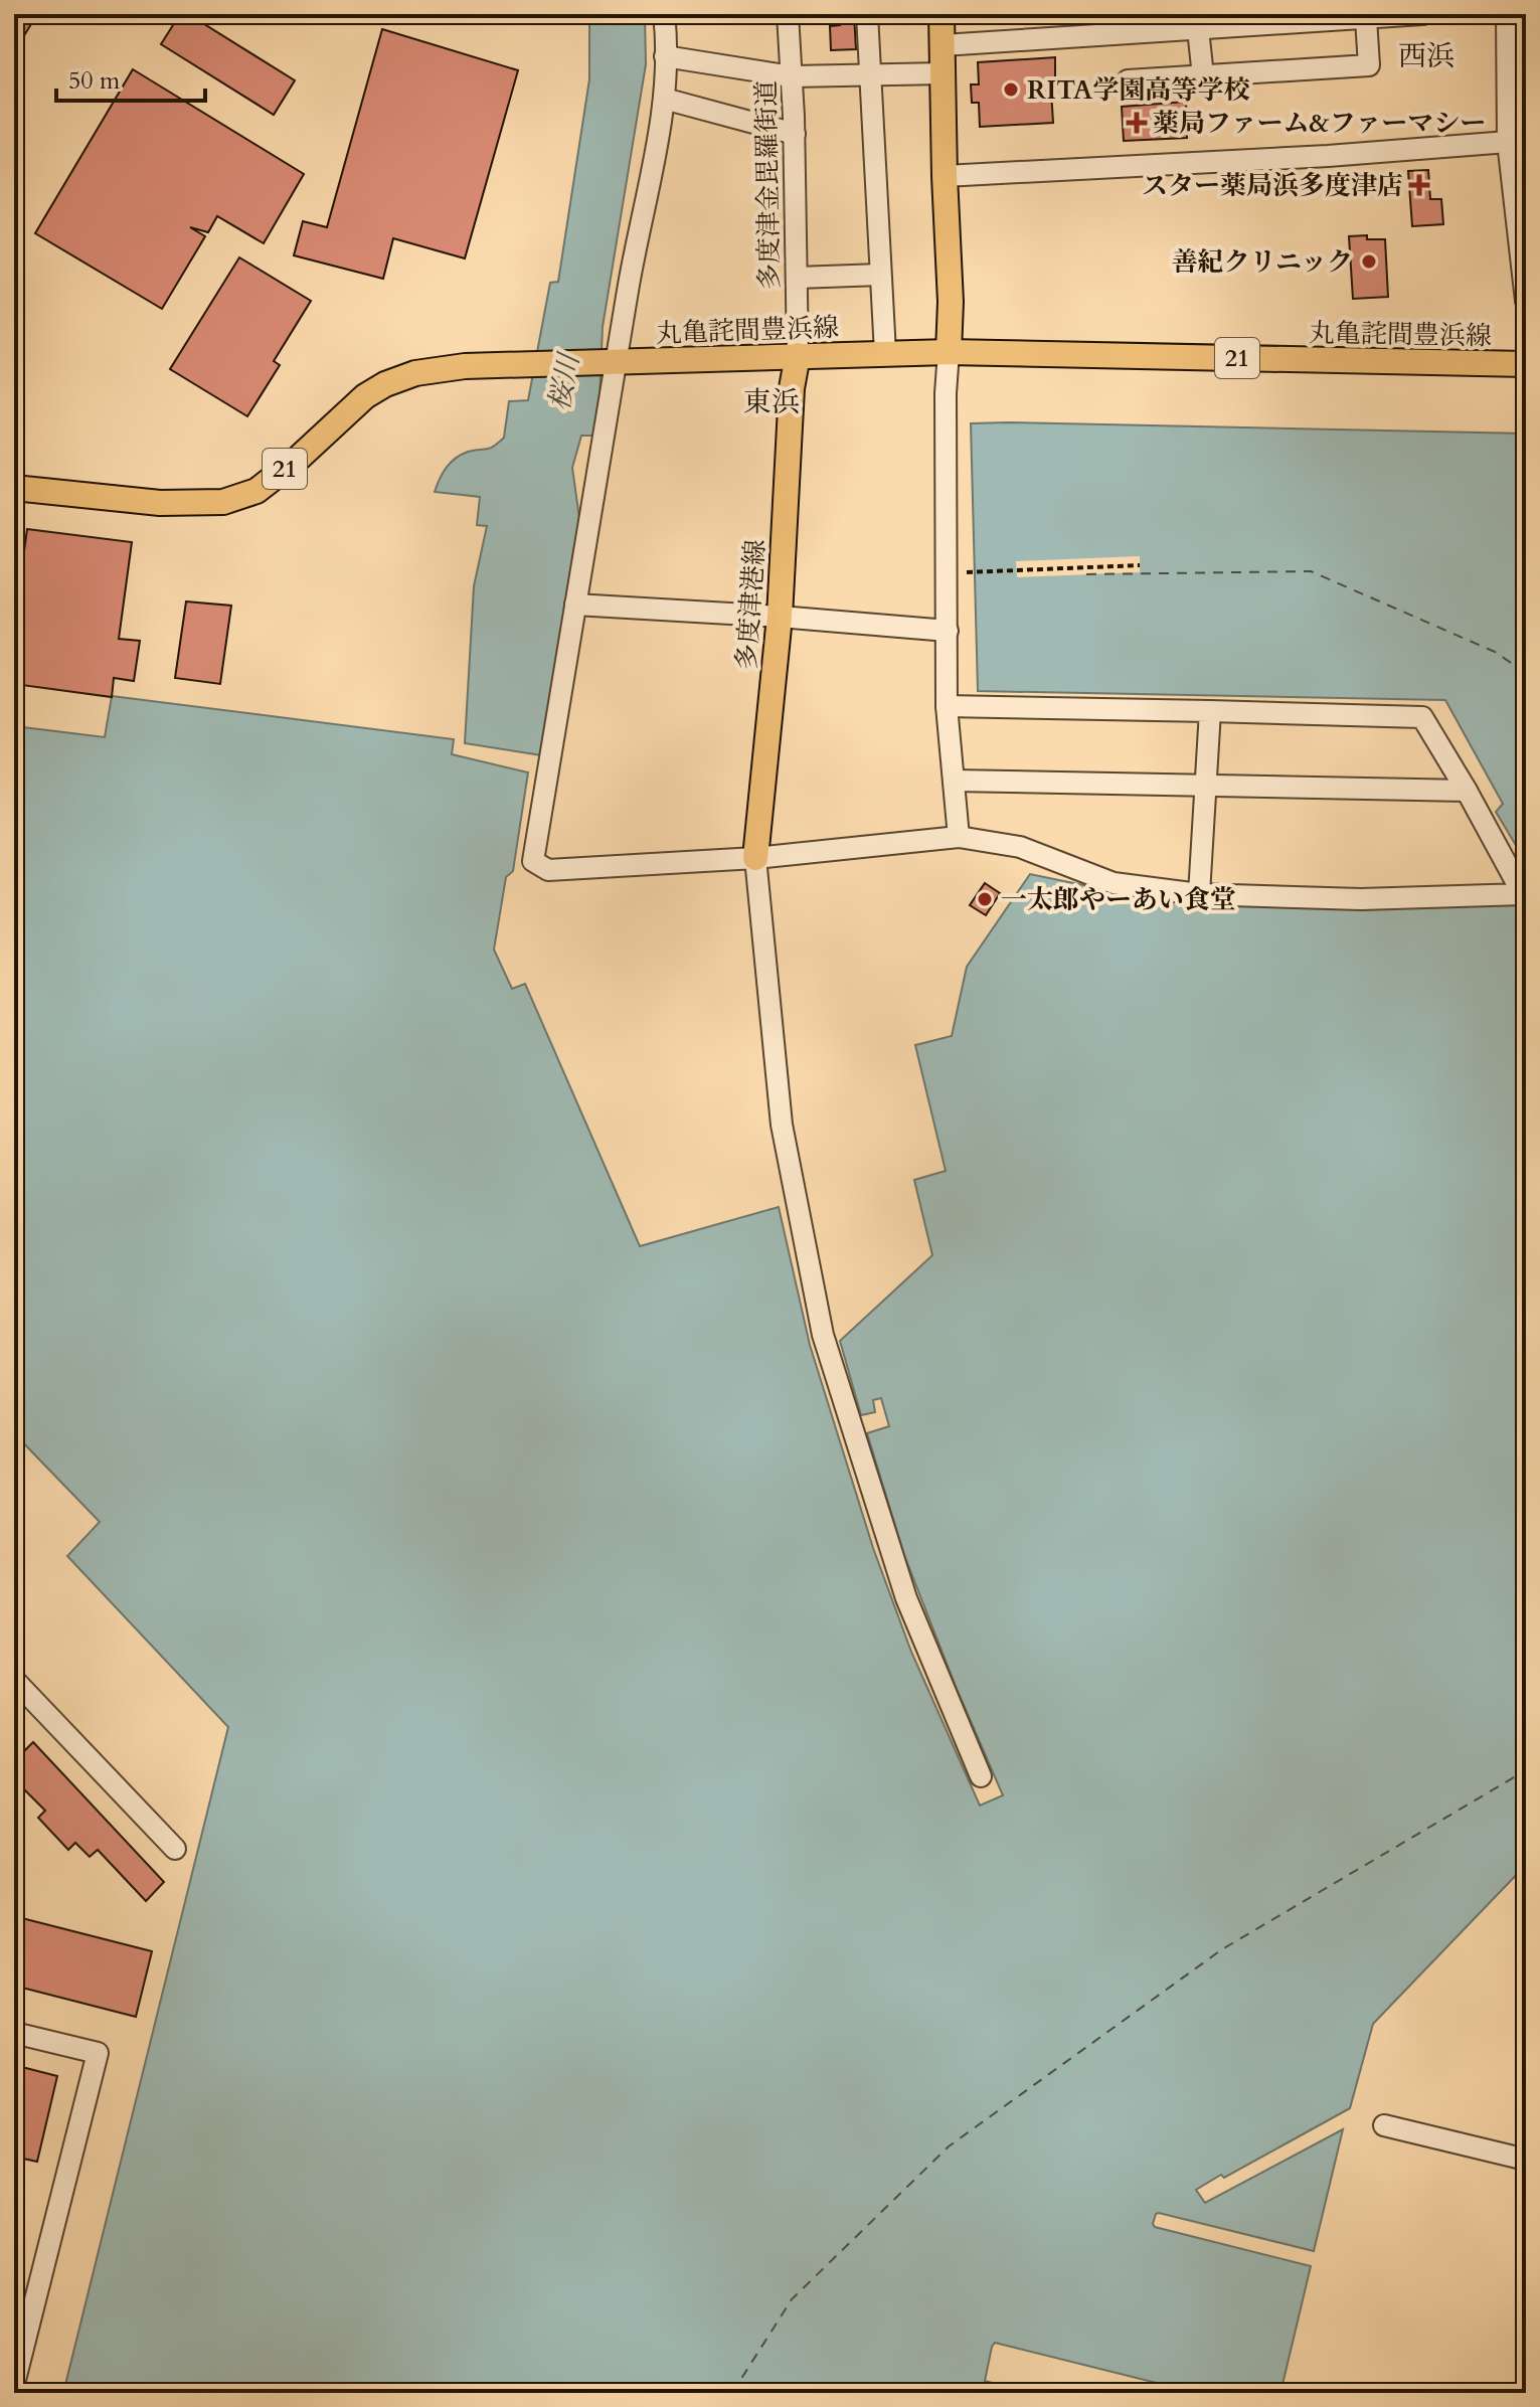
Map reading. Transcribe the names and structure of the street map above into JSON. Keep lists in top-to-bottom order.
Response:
{
  "streets": {
    "main road": ["丸亀詫間豊浜線", "21", "多度津港線"],
    "street": ["多度津金毘羅街道"]
  },
  "crossings": [
    ["多度津金毘羅街道", "丸亀詫間豊浜線"],
    ["多度津金毘羅街道", "多度津港線"],
    ["丸亀詫間豊浜線", "多度津港線"]
  ],
  "districts": ["西浜", "東浜"],
  "water": ["桜川"],
  "places": {
    "other": ["RITA学園高等学校", "善紀クリニック", "一太郎やーあい食堂"],
    "health": ["薬局ファーム&ファーマシー", "スター薬局浜多度津店"]
  },
  "scale_bar": "50 m"
}
